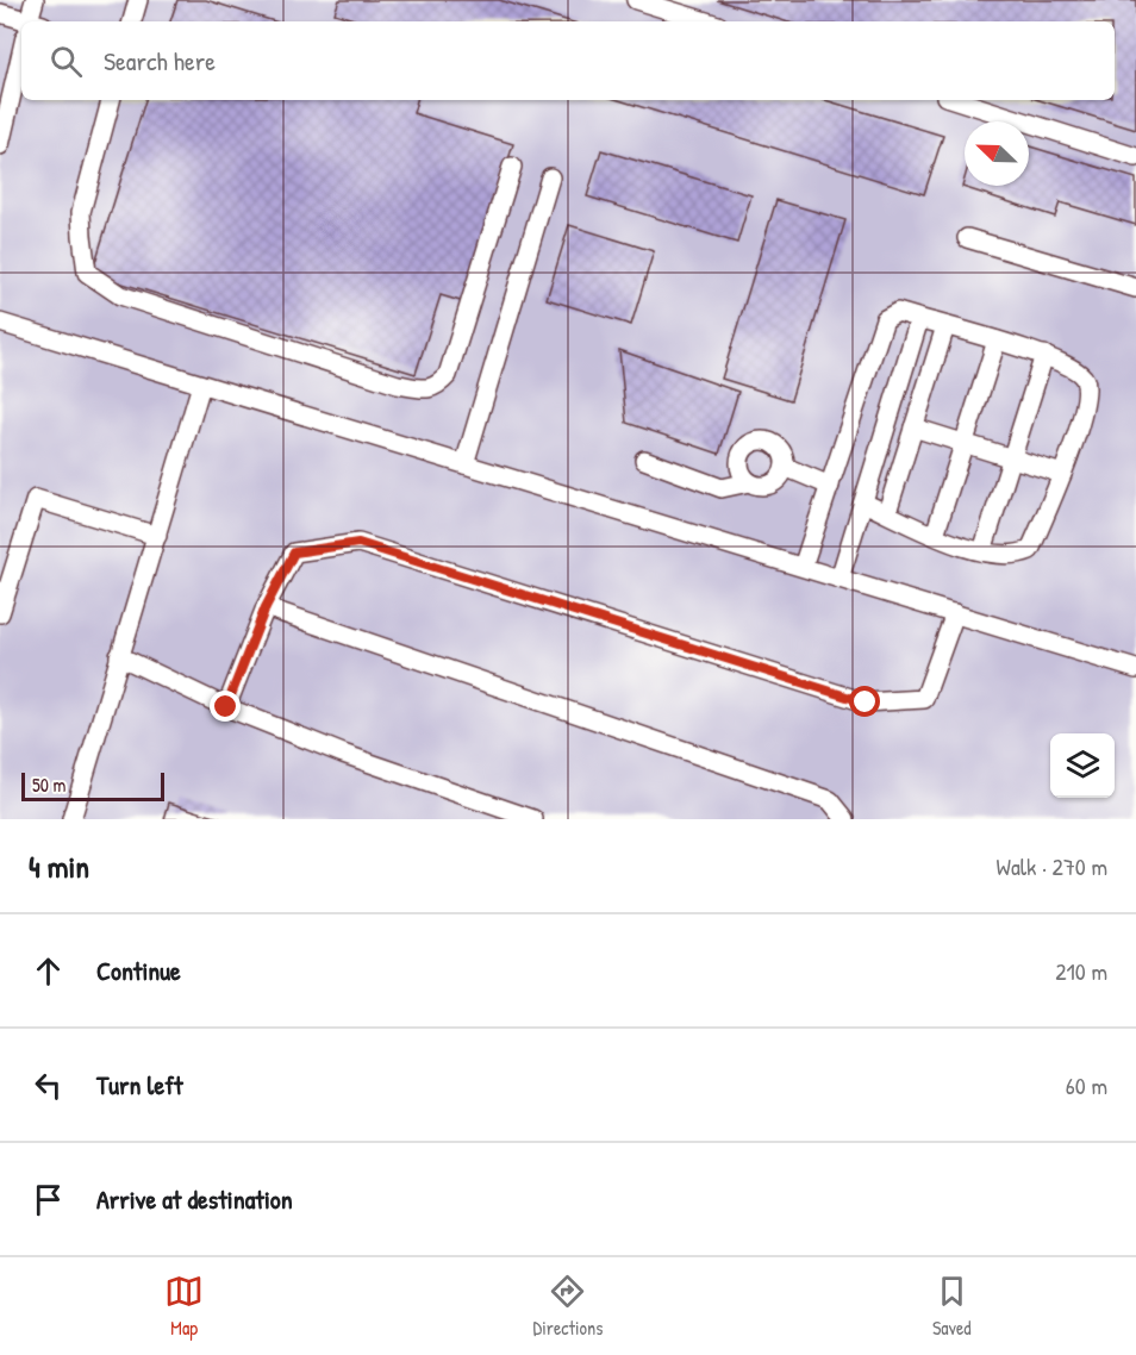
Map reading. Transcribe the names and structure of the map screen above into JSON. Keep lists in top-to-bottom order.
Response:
{
  "scale_bar": "50 m",
  "north": "top left",
  "page": {
    "search": "Search here",
    "scale": "50 m",
    "heading": ["4 min", "Walk · 270 m"],
    "list": [
      ["Continue", "210 m"],
      ["Turn left", "60 m"],
      "Arrive at destination"
    ],
    "nav": ["Map", "Directions", "Saved"]
  }
}
